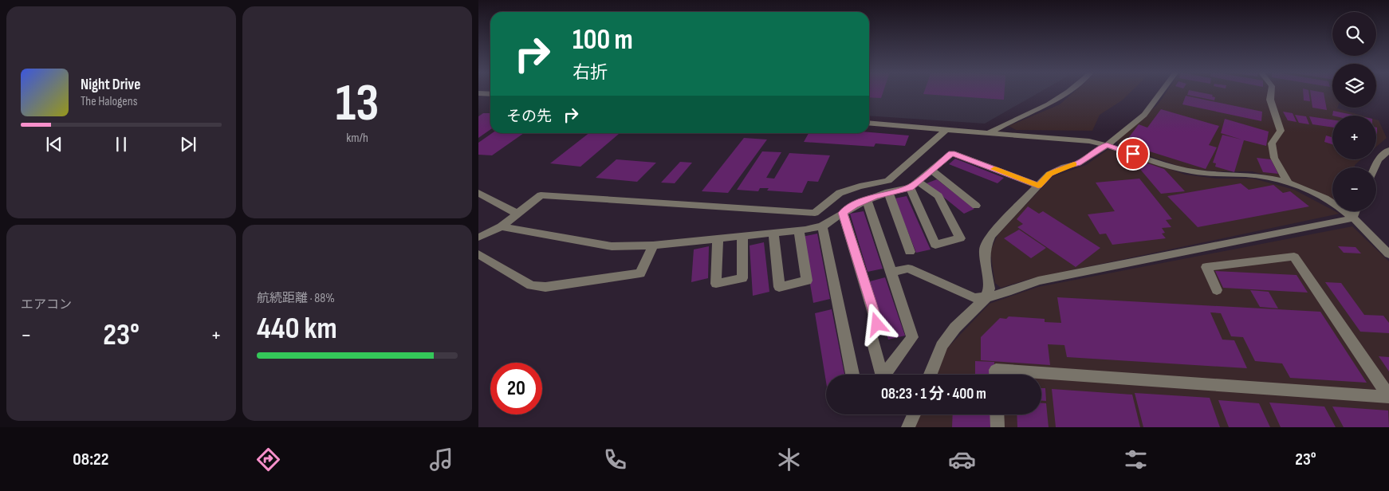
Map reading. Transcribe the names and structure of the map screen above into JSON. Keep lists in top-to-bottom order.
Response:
{
  "page": {
    "tile": [
      ["13", "km/h"],
      "エアコン",
      ["航続距離 · 88%", "440 km"]
    ],
    "map_buttons": ["+", "−"],
    "turn": ["100 m", "右折"],
    "song": ["Night Drive", "The Halogens"],
    "then": "その先",
    "heat": ["−", "23°", "+"],
    "limit": "20",
    "trip": "08:23 · 1 分 · 400 m",
    "tabs": ["08:22", "23°"]
  }
}
